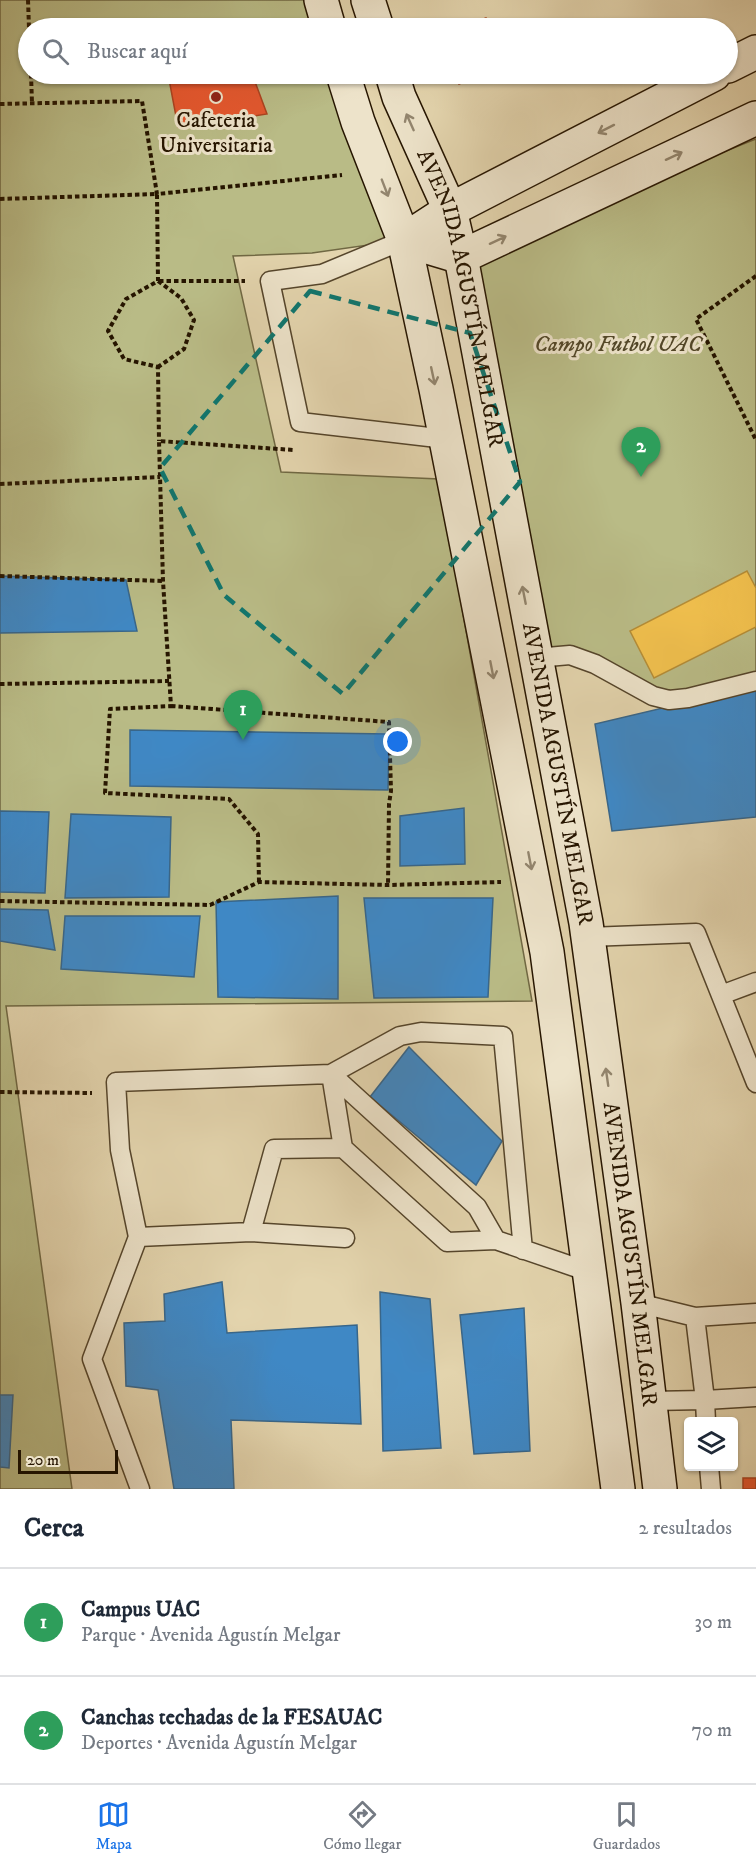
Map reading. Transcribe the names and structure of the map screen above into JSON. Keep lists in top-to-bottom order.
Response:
{
  "streets": {
    "main road": ["AVENIDA AGUSTÍN MELGAR"]
  },
  "parks": ["Campo Futbol UAC"],
  "places": ["Cafeteria Universitaria"],
  "scale_bar": "20 m",
  "page": {
    "search": "Buscar aquí",
    "pins": ["2", "1"],
    "scale": "20 m",
    "heading": ["Cerca", "2 resultados"],
    "list": [
      {
        "mark": "1",
        "name": "Campus UAC",
        "note": "Parque · Avenida Agustín Melgar",
        "value": "30 m"
      },
      {
        "mark": "2",
        "name": "Canchas techadas de la FESAUAC",
        "note": "Deportes · Avenida Agustín Melgar",
        "value": "70 m"
      }
    ],
    "nav": ["Mapa", "Cómo llegar", "Guardados"]
  }
}
